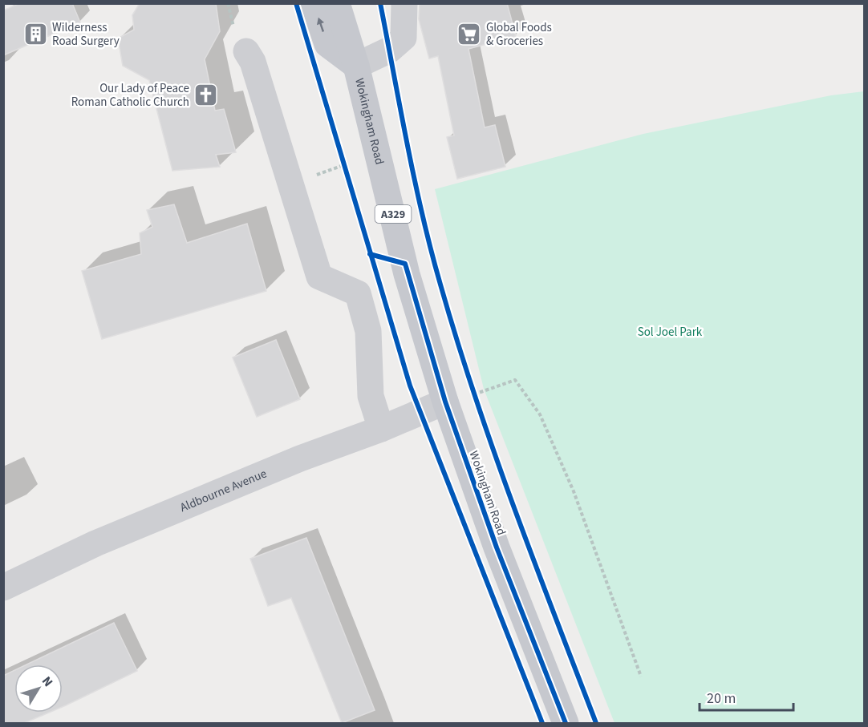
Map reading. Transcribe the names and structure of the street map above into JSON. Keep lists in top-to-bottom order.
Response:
{
  "streets": {
    "main road": ["Wokingham Road", "A329"],
    "street": ["Aldbourne Avenue"]
  },
  "crossings": [
    ["Wokingham Road", "Aldbourne Avenue"]
  ],
  "parks": ["Sol Joel Park"],
  "places": {
    "building": ["Wilderness Road Surgery"],
    "supermarket": ["Global Foods & Groceries"],
    "church": ["Our Lady of Peace Roman Catholic Church"]
  },
  "scale_bar": "20 m",
  "north": "top right"
}
